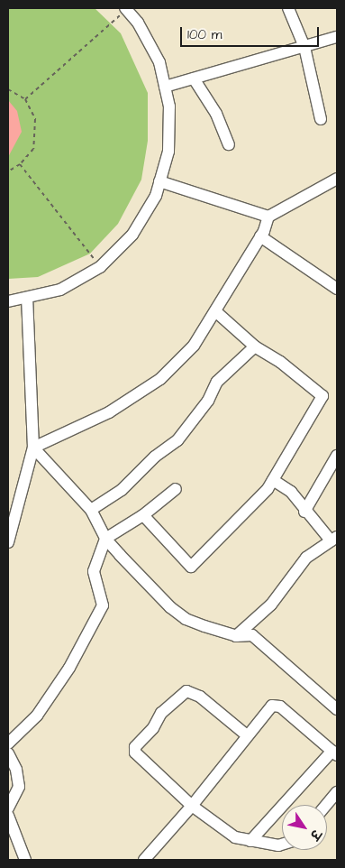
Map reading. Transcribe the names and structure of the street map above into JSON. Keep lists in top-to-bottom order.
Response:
{
  "scale_bar": "100 m",
  "north": "bottom right"
}
